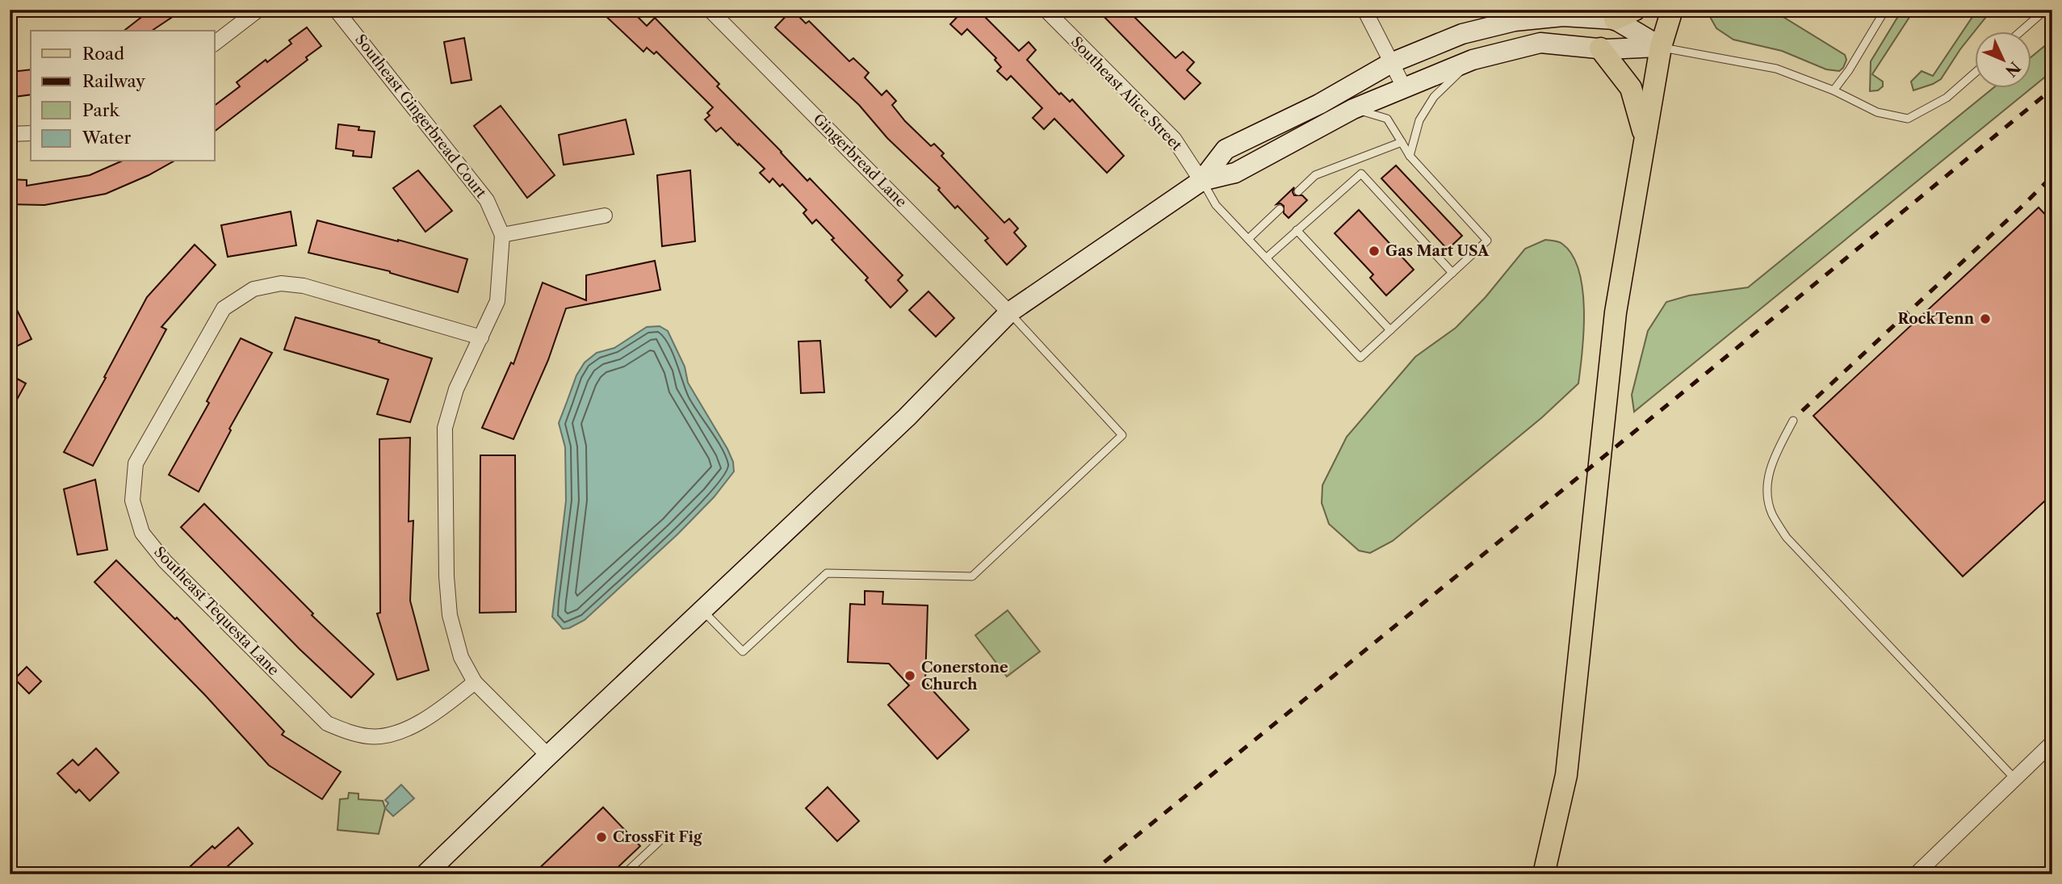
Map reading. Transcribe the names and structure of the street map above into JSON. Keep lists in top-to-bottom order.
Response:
{
  "streets": {
    "street": [
      "Southeast Alice Street",
      "Southeast Gingerbread Court",
      "Gingerbread Lane",
      "Southeast Tequesta Lane"
    ]
  },
  "crossings": [
    ["Southeast Gingerbread Court", "Southeast Tequesta Lane"]
  ],
  "places": [
    "Gas Mart USA",
    "RockTenn",
    "Conerstone Church",
    "CrossFit Fig"
  ],
  "legend": [
    "Road",
    "Railway",
    "Park",
    "Water"
  ],
  "north": "bottom right"
}
